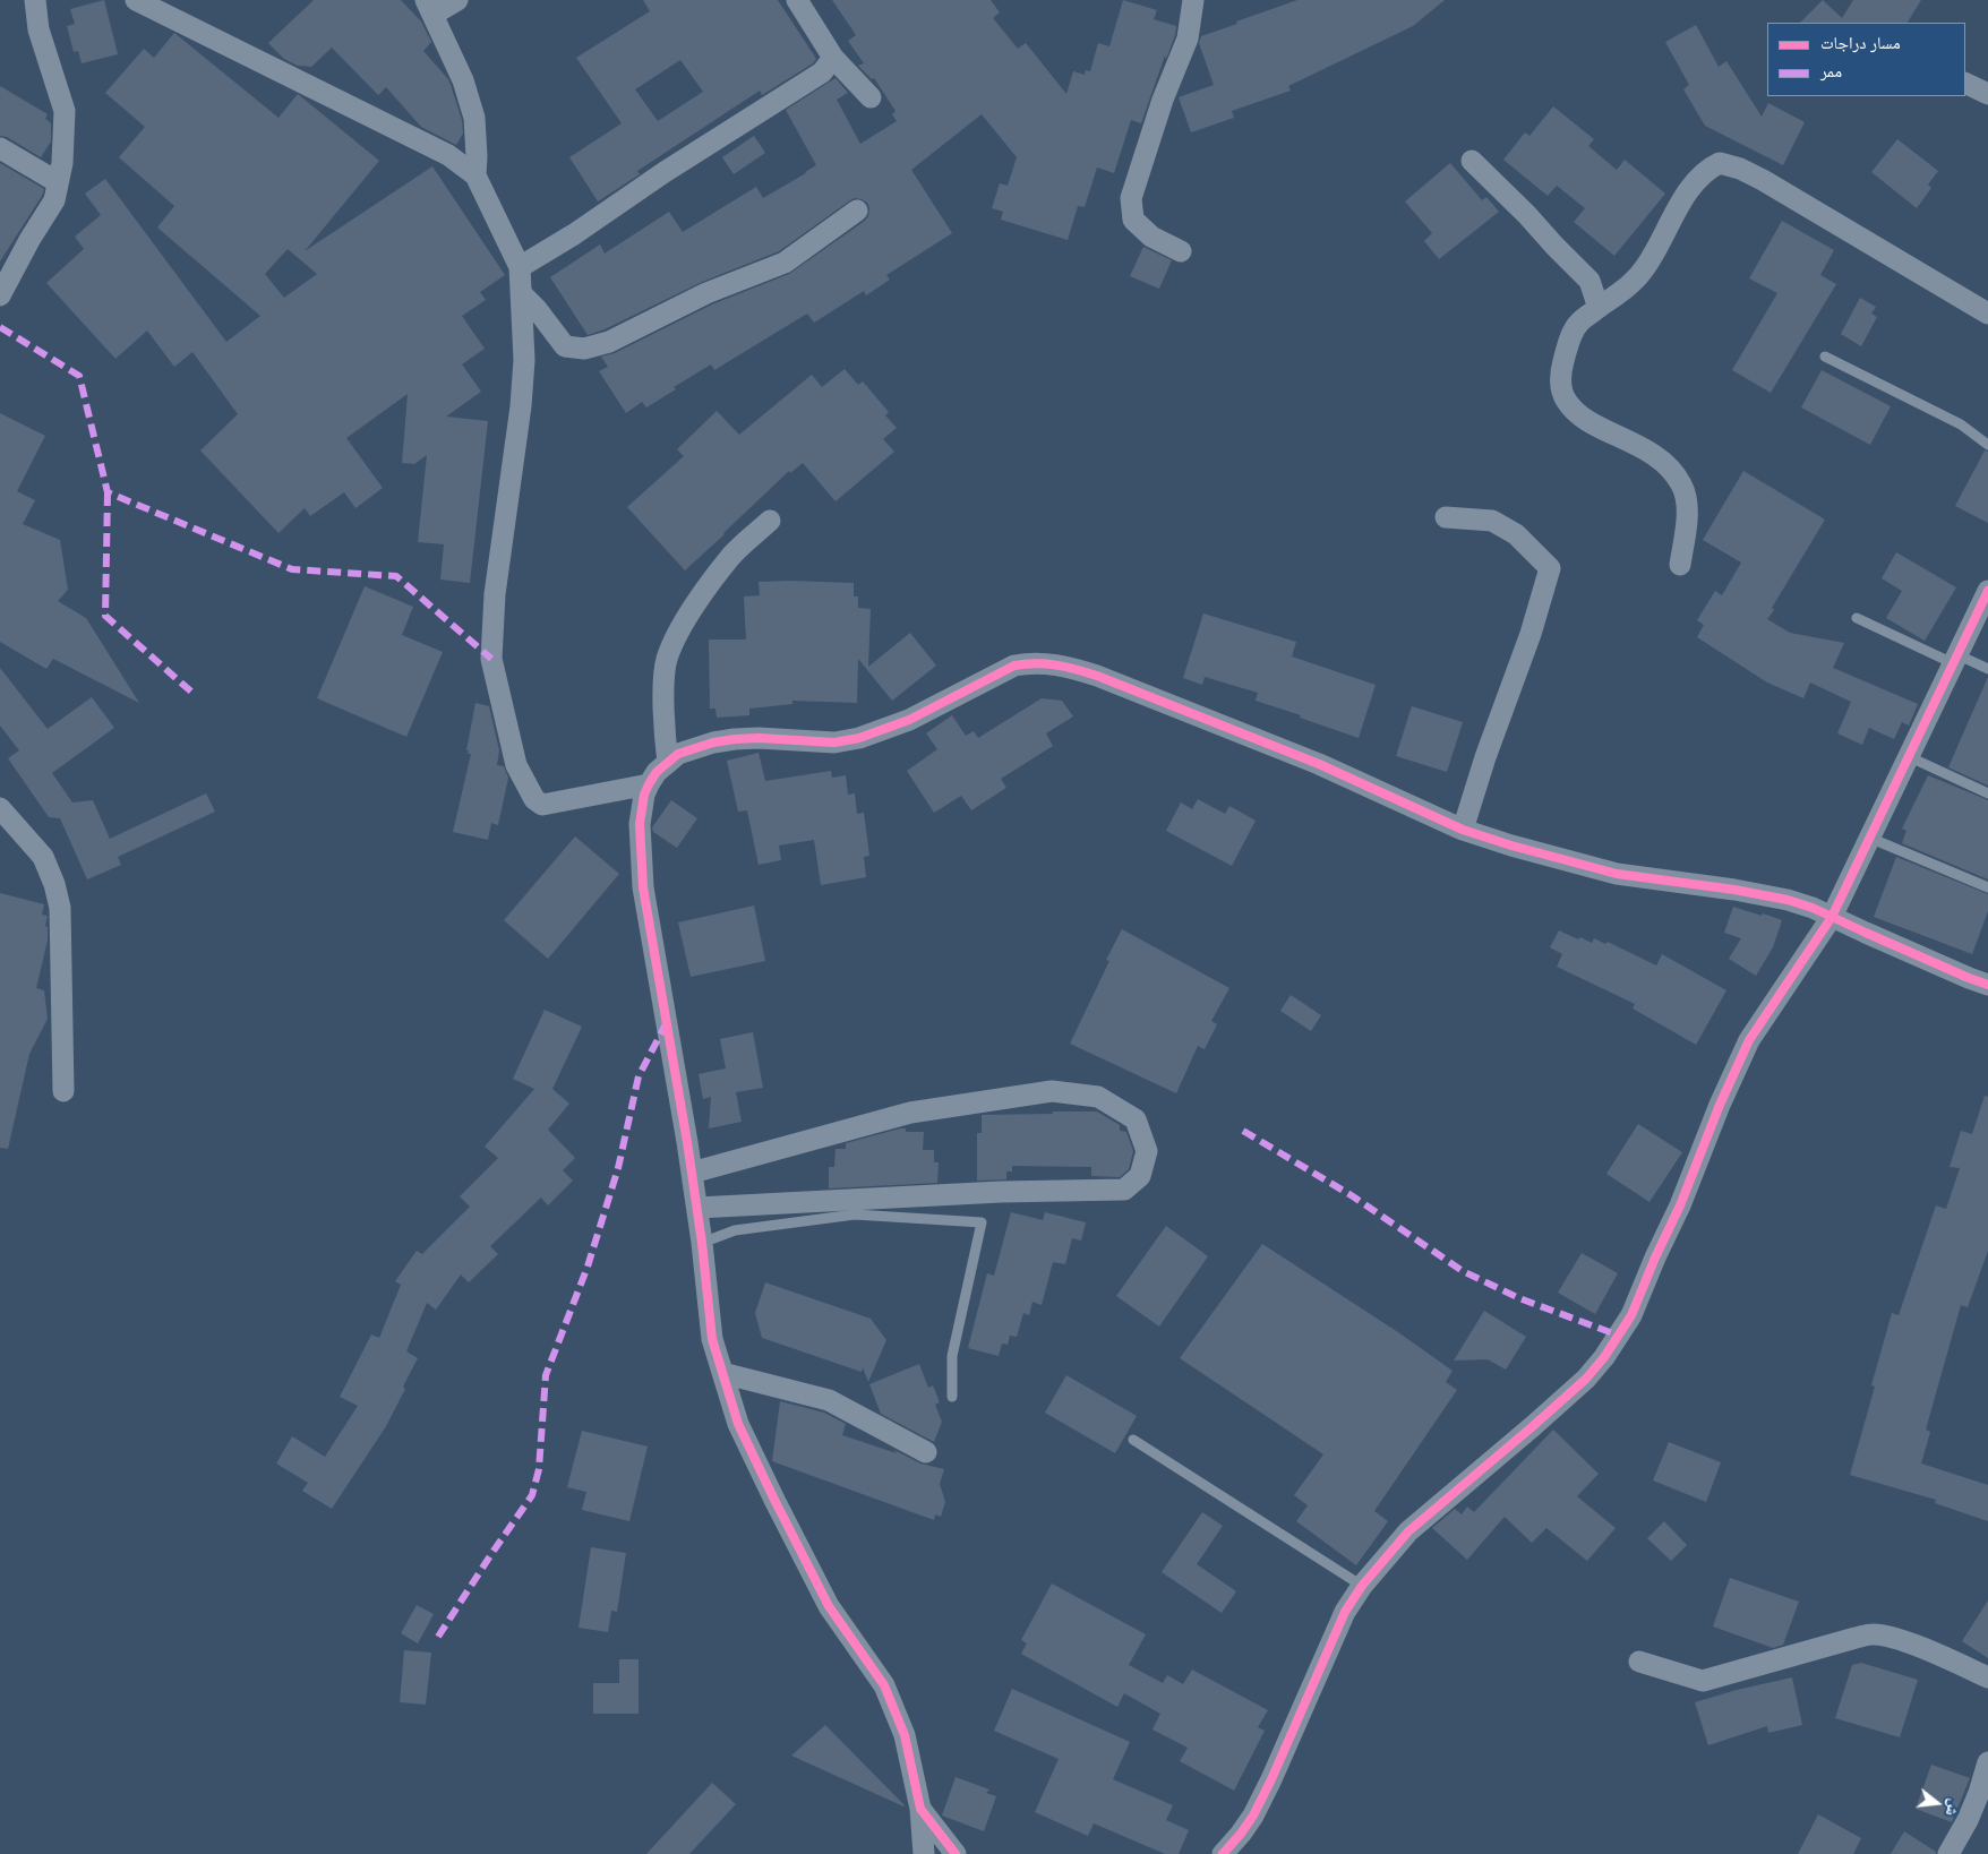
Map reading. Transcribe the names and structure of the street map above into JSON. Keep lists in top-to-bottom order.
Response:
{
  "legend": ["مسار دراجات", "ممر"],
  "north": "right"
}
